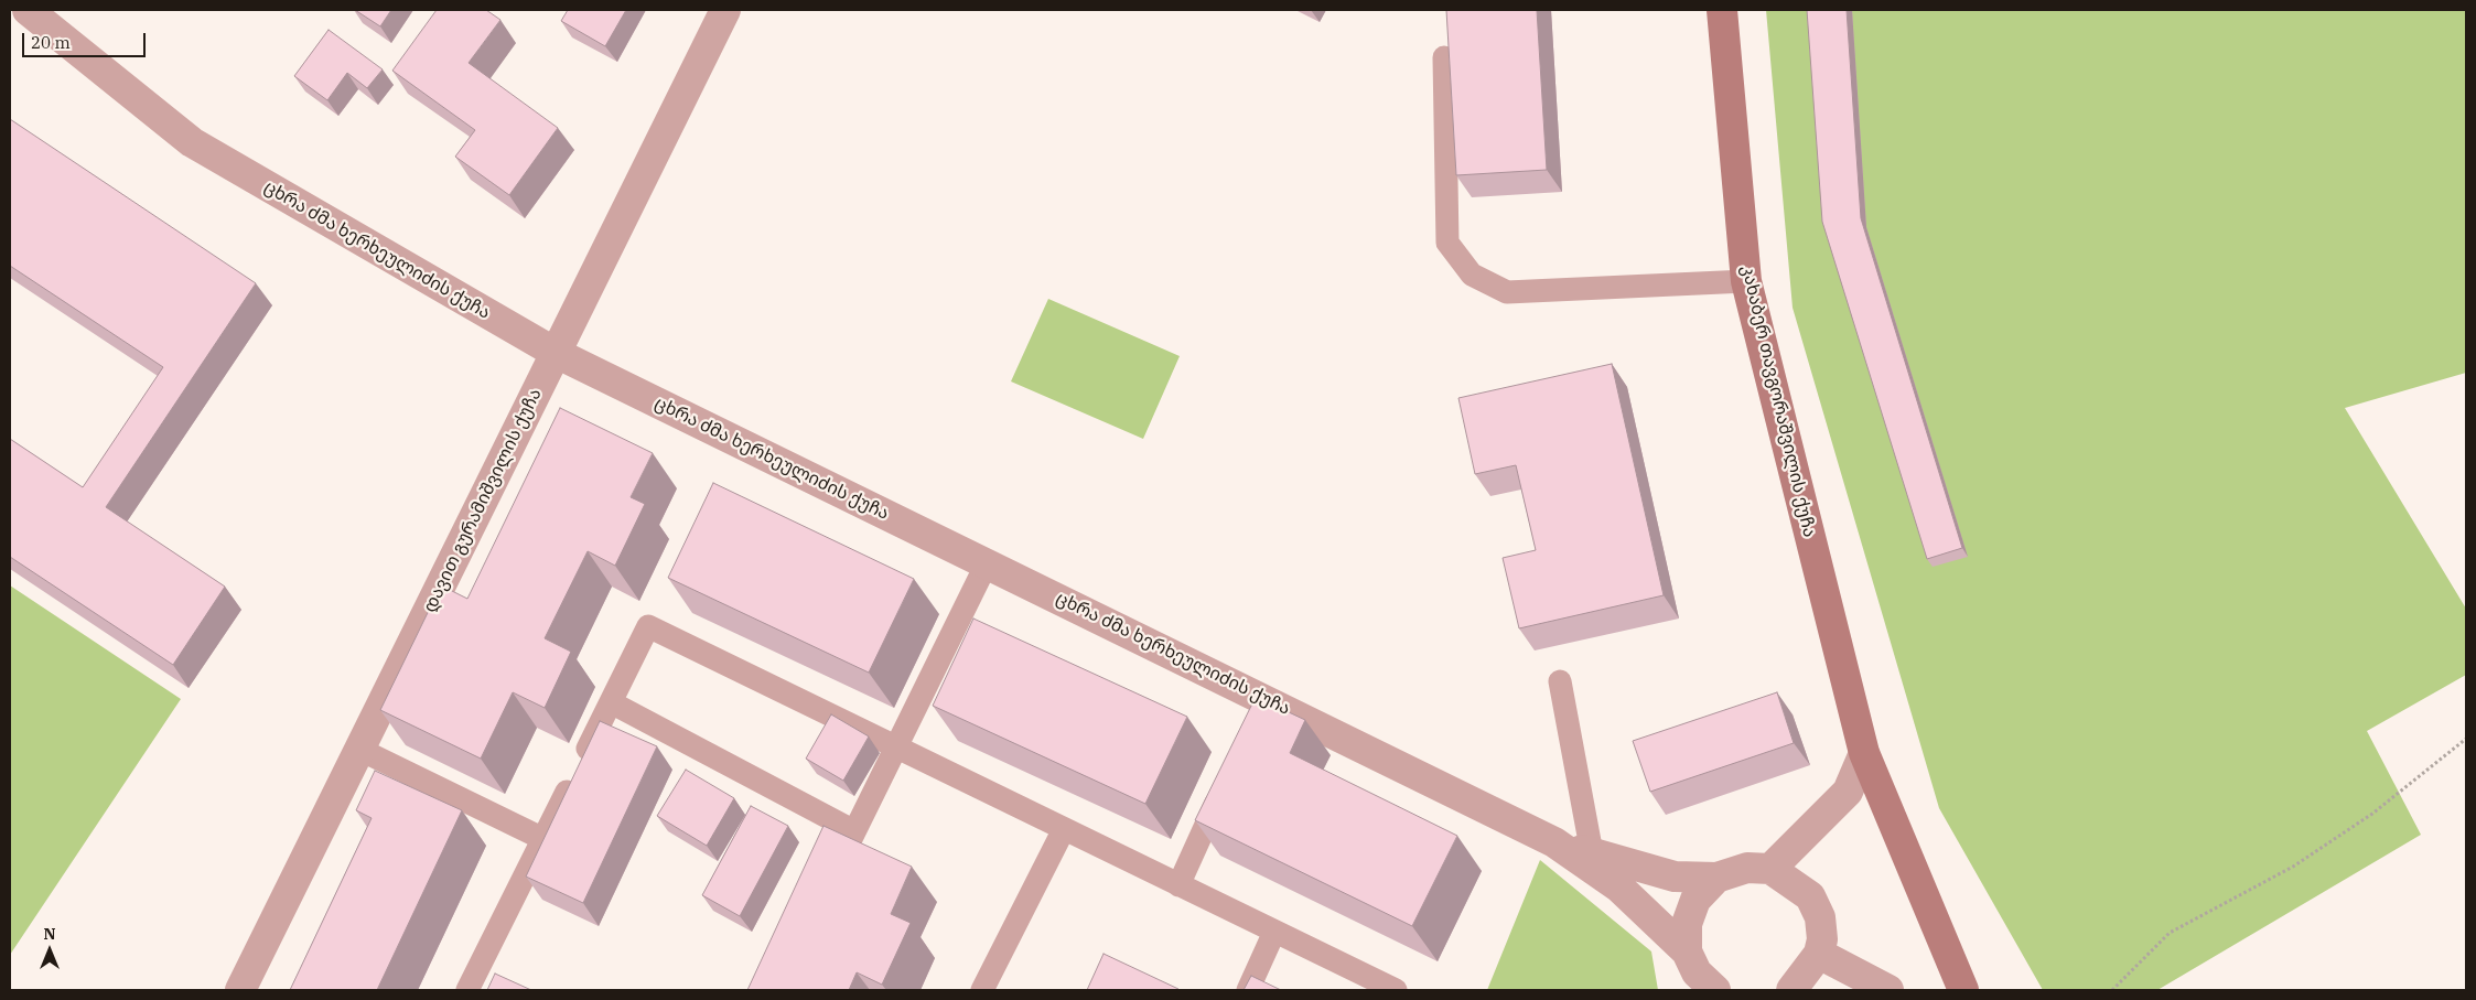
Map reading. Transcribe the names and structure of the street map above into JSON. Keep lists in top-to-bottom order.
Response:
{
  "streets": {
    "street": ["ცხრა ძმა ხერხეულიძის ქუჩა", "კახაბერ თავგორაშვილის ქუჩა", "დავით გურამიშვილის ქუჩა"]
  },
  "crossings": [
    ["ცხრა ძმა ხერხეულიძის ქუჩა", "დავით გურამიშვილის ქუჩა"]
  ],
  "scale_bar": "20 m",
  "north": "top"
}
